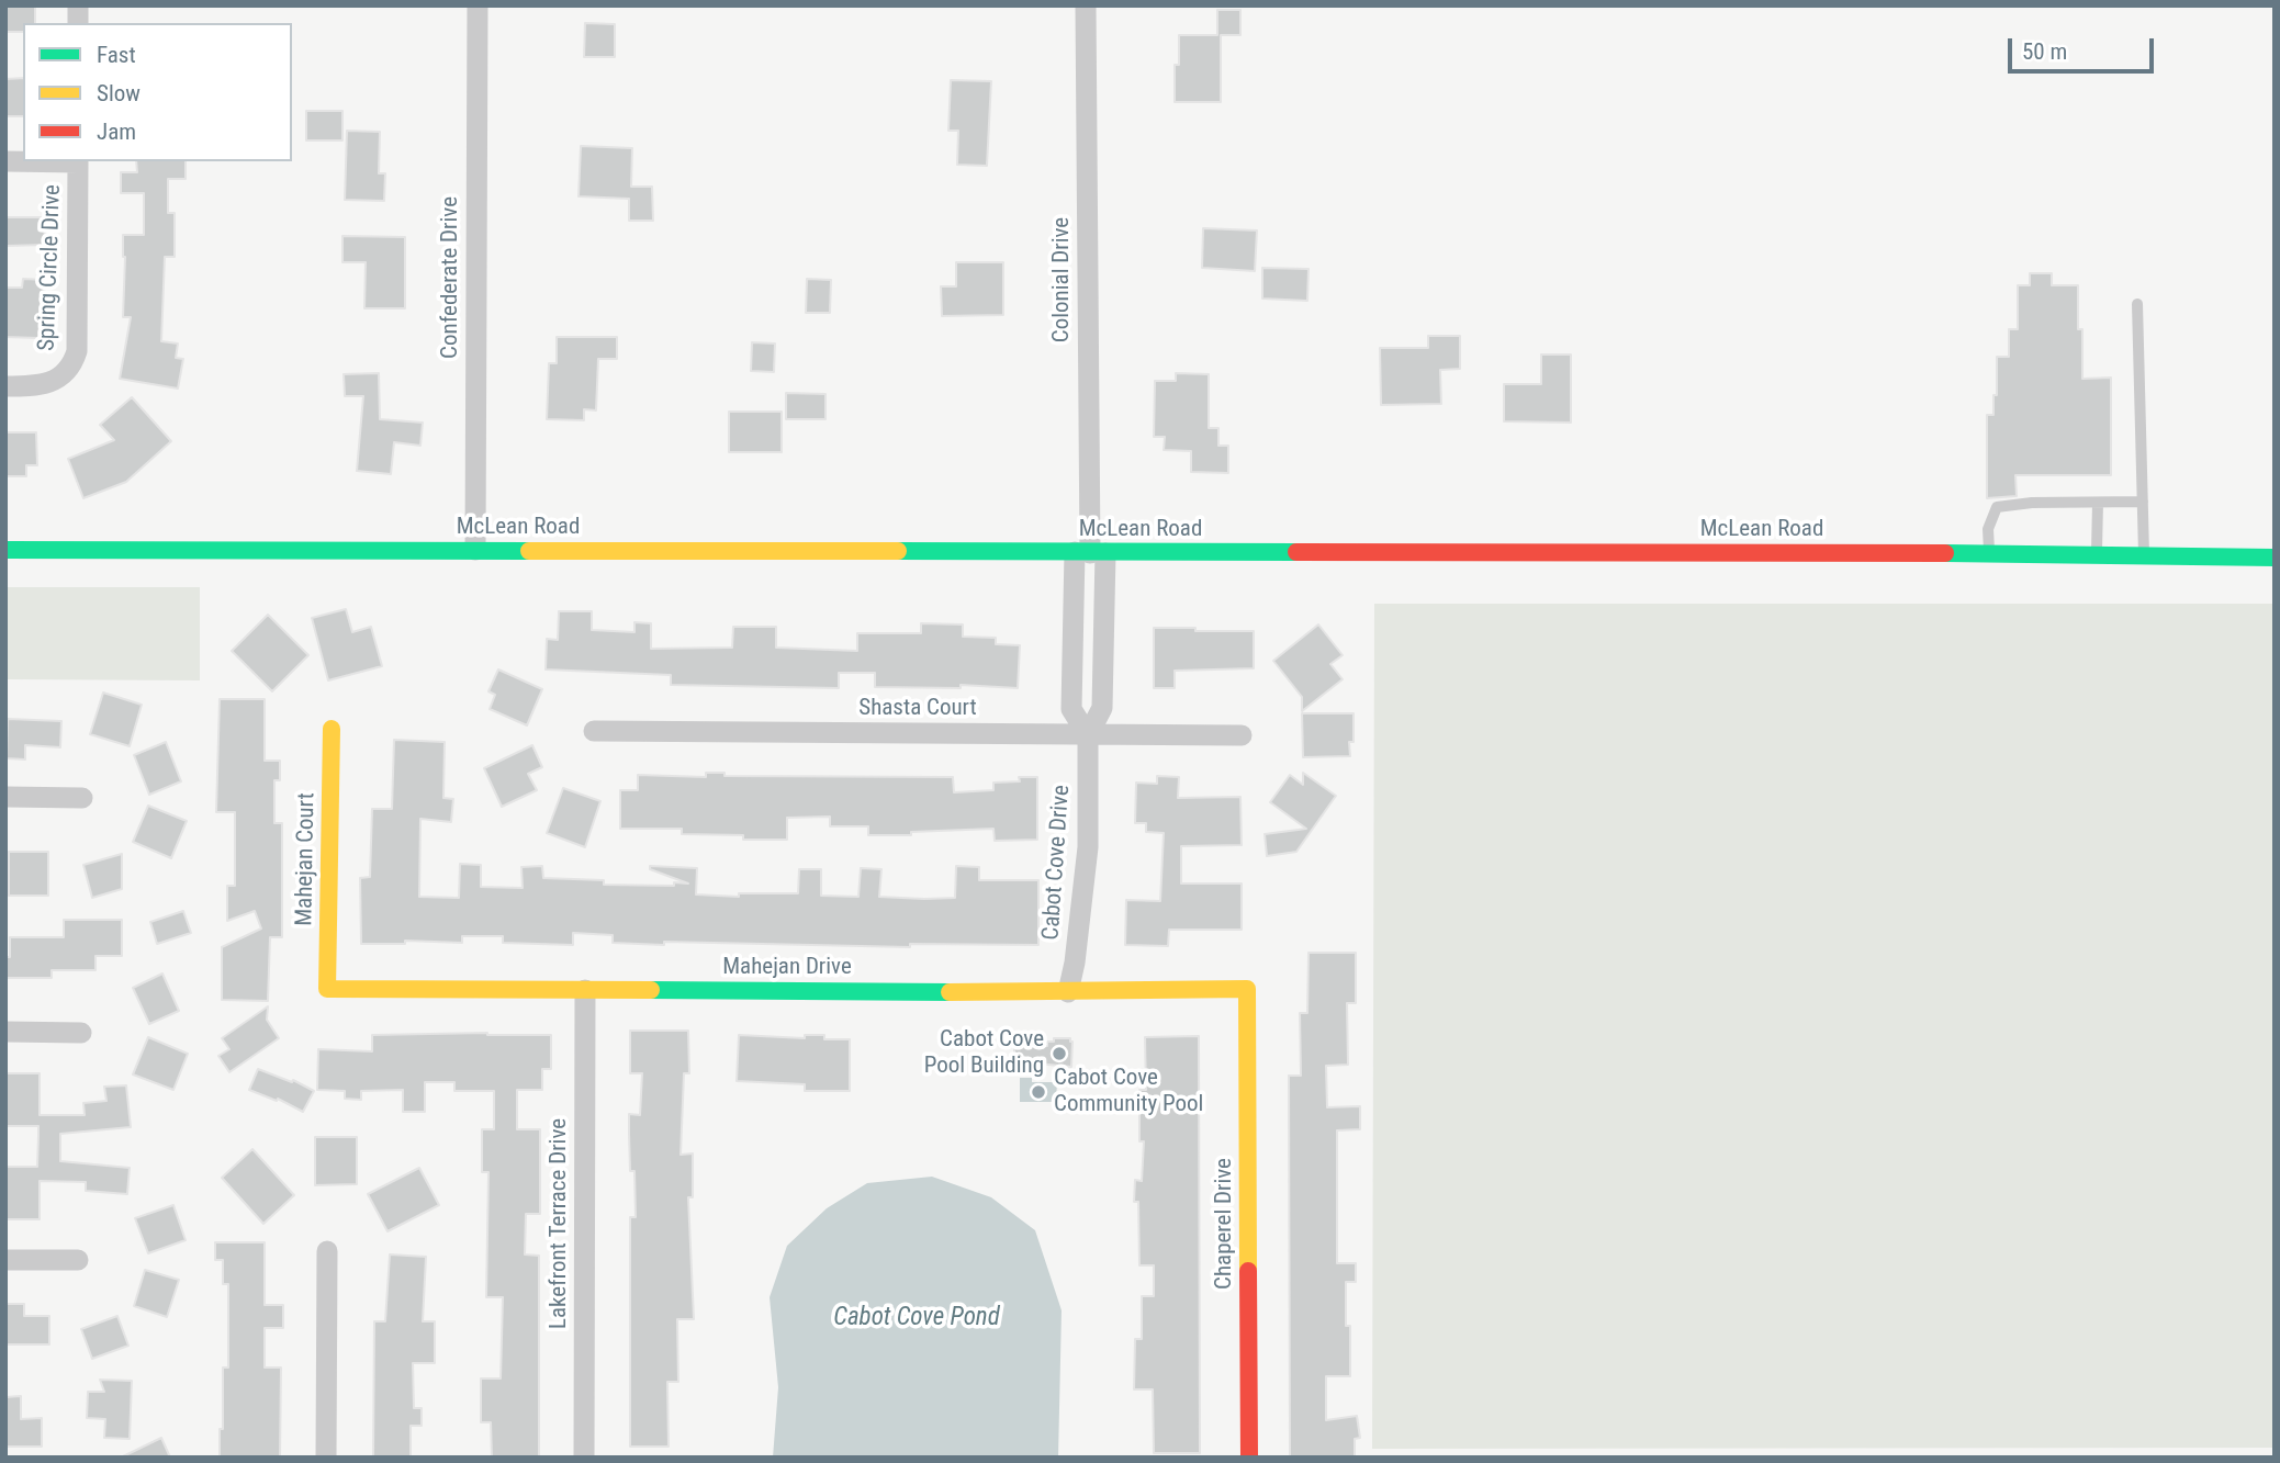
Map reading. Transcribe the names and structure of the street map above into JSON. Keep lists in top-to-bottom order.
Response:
{
  "streets": {
    "street": [
      "Spring Circle Drive",
      "Confederate Drive",
      "Colonial Drive",
      "McLean Road",
      "Shasta Court",
      "Mahejan Court",
      "Cabot Cove Drive",
      "Mahejan Drive",
      "Lakefront Terrace Drive",
      "Chaperel Drive"
    ]
  },
  "crossings": [
    ["Confederate Drive", "McLean Road"],
    ["Colonial Drive", "McLean Road"],
    ["Colonial Drive", "Cabot Cove Drive"],
    ["McLean Road", "Cabot Cove Drive"],
    ["Shasta Court", "Cabot Cove Drive"],
    ["Mahejan Court", "Mahejan Drive"],
    ["Cabot Cove Drive", "Mahejan Drive"],
    ["Mahejan Drive", "Lakefront Terrace Drive"],
    ["Mahejan Drive", "Chaperel Drive"]
  ],
  "water": ["Cabot Cove Pond"],
  "places": ["Cabot Cove Pool Building", "Cabot Cove Community Pool"],
  "legend": ["Fast", "Slow", "Jam"],
  "scale_bar": "50 m"
}
